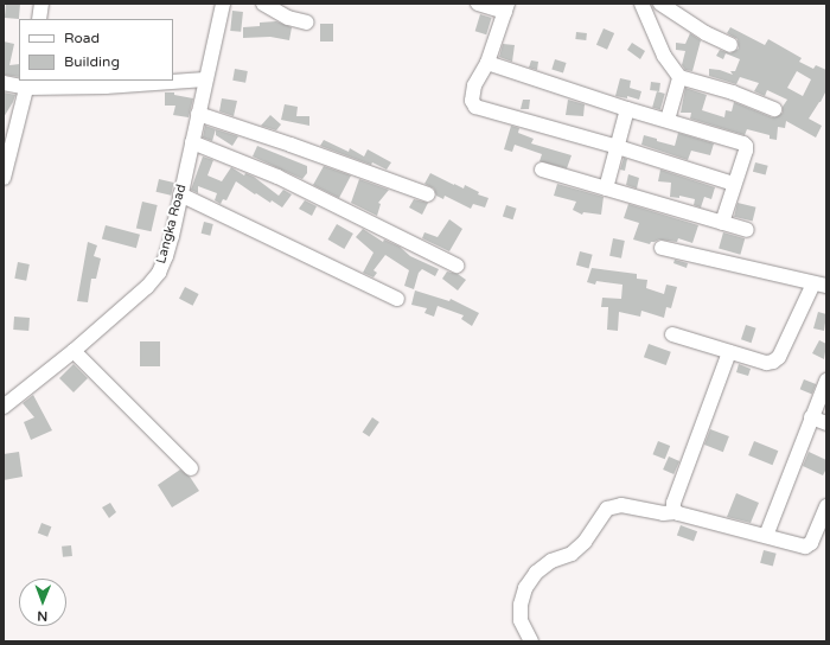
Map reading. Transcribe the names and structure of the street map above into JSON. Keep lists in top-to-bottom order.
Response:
{
  "streets": {
    "street": ["Langka Road"]
  },
  "legend": ["Road", "Building"],
  "north": "bottom"
}
